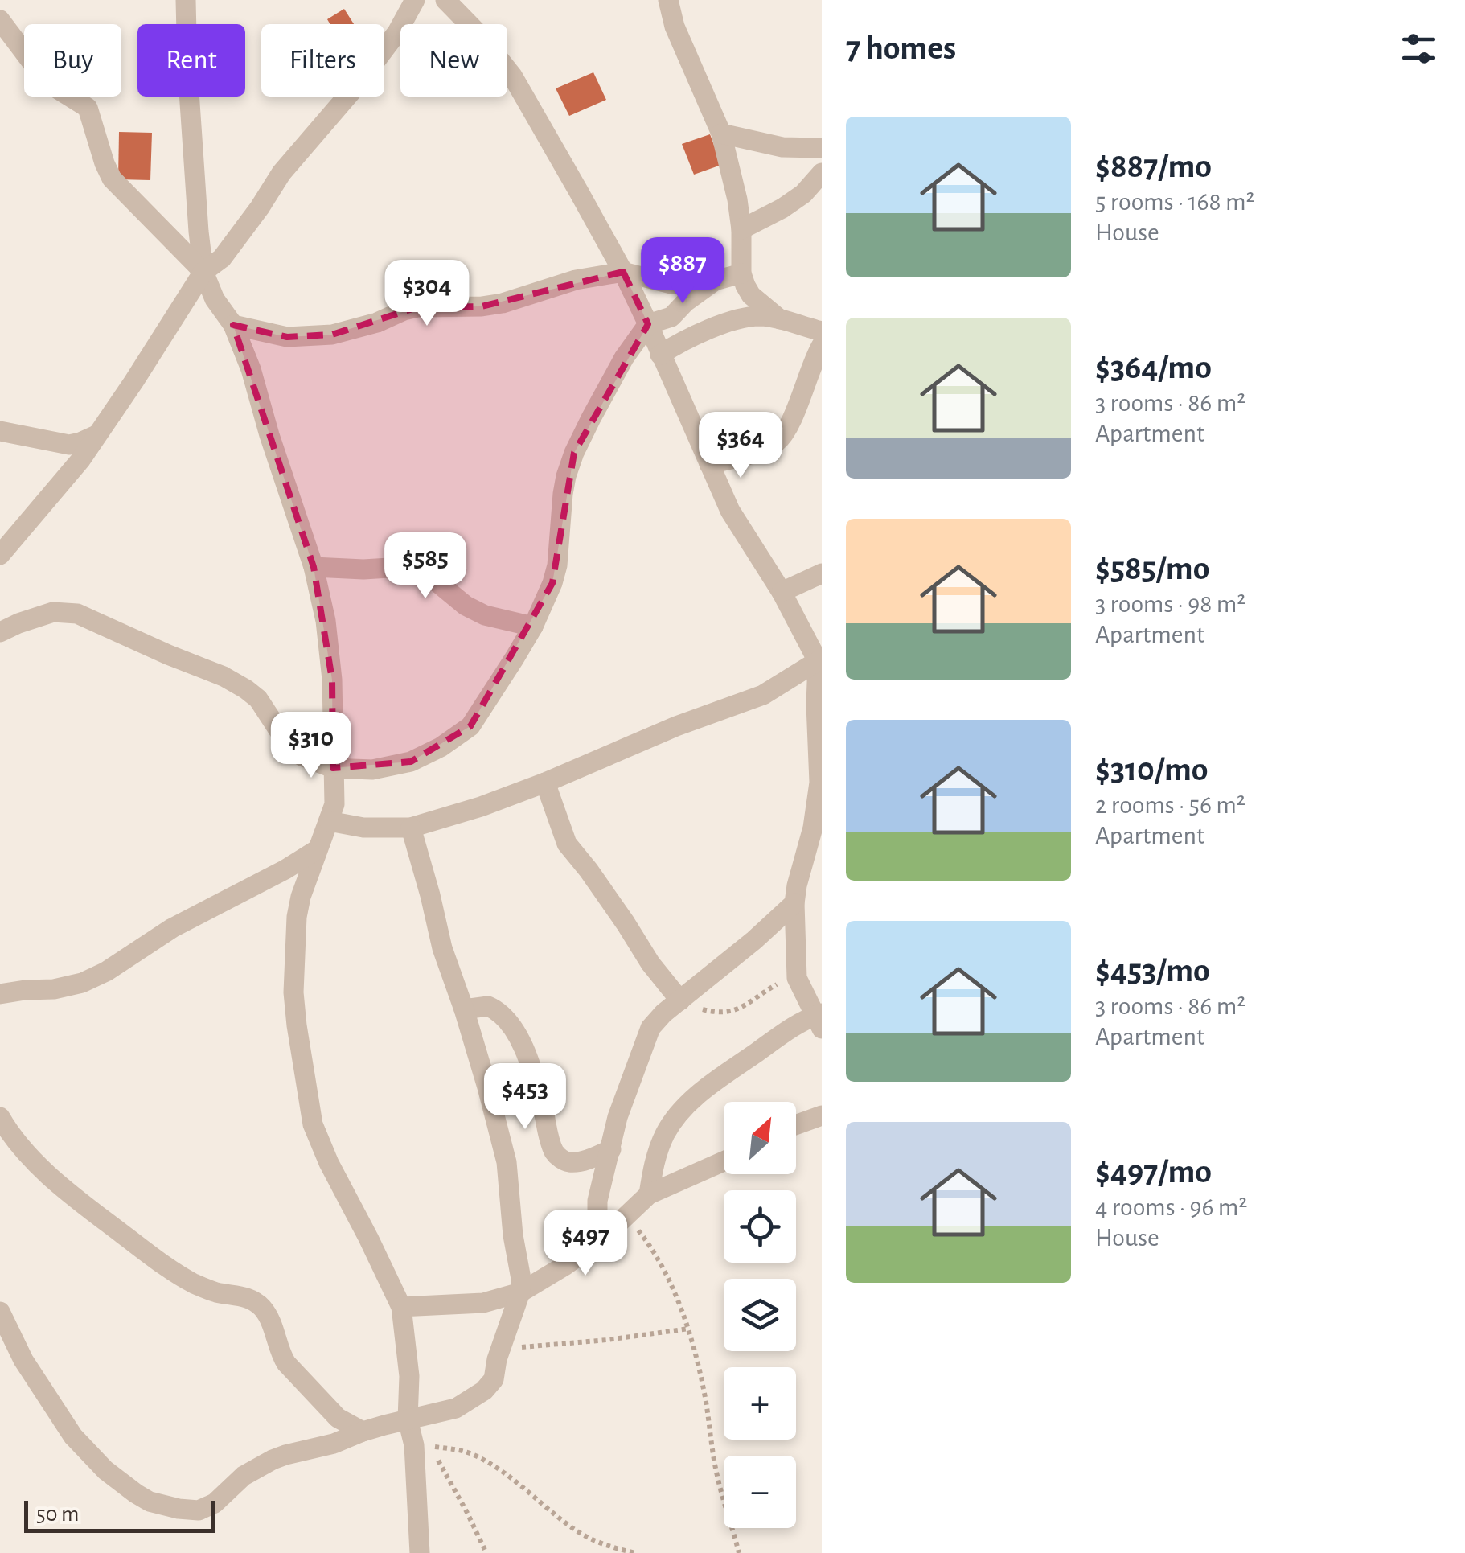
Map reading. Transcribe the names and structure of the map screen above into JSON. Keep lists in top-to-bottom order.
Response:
{
  "scale_bar": "50 m",
  "north": "top right",
  "page": {
    "heading": "7 homes",
    "chip": [
      "Buy",
      "Rent",
      "Filters",
      "New"
    ],
    "list": [
      {
        "name": "$887/mo",
        "note": "5 rooms · 168 m² · House"
      },
      {
        "name": "$364/mo",
        "note": "3 rooms · 86 m² · Apartment"
      },
      {
        "name": "$585/mo",
        "note": "3 rooms · 98 m² · Apartment"
      },
      {
        "name": "$310/mo",
        "note": "2 rooms · 56 m² · Apartment"
      },
      {
        "name": "$453/mo",
        "note": "3 rooms · 86 m² · Apartment"
      },
      {
        "name": "$497/mo",
        "note": "4 rooms · 96 m² · House"
      }
    ],
    "price": [
      "$887",
      "$304",
      "$364",
      "$585",
      "$310",
      "$453",
      "$497"
    ],
    "map_buttons": ["+", "−"],
    "scale": "50 m"
  }
}
